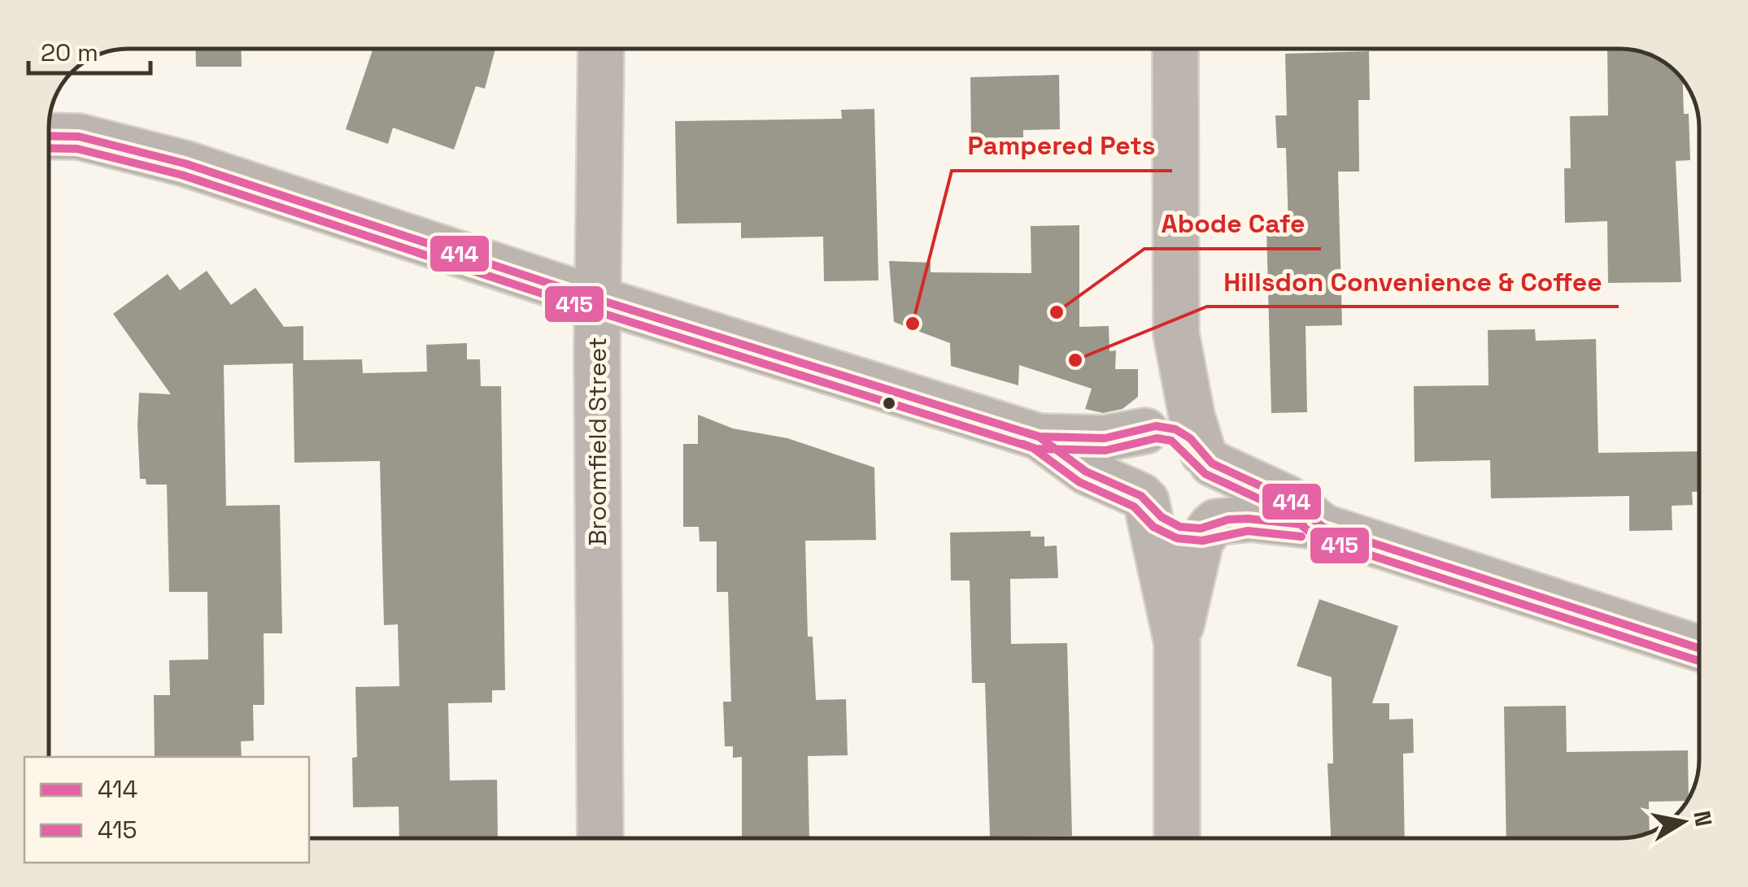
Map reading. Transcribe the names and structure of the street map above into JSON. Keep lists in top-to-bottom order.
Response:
{
  "streets": {
    "street": ["Broomfield Street"]
  },
  "places": ["Abode Cafe", "Pampered Pets", "Hillsdon Convenience & Coffee"],
  "lines": ["transit line 414", "transit line 415"],
  "legend": ["414", "415"],
  "scale_bar": "20 m",
  "north": "right"
}
